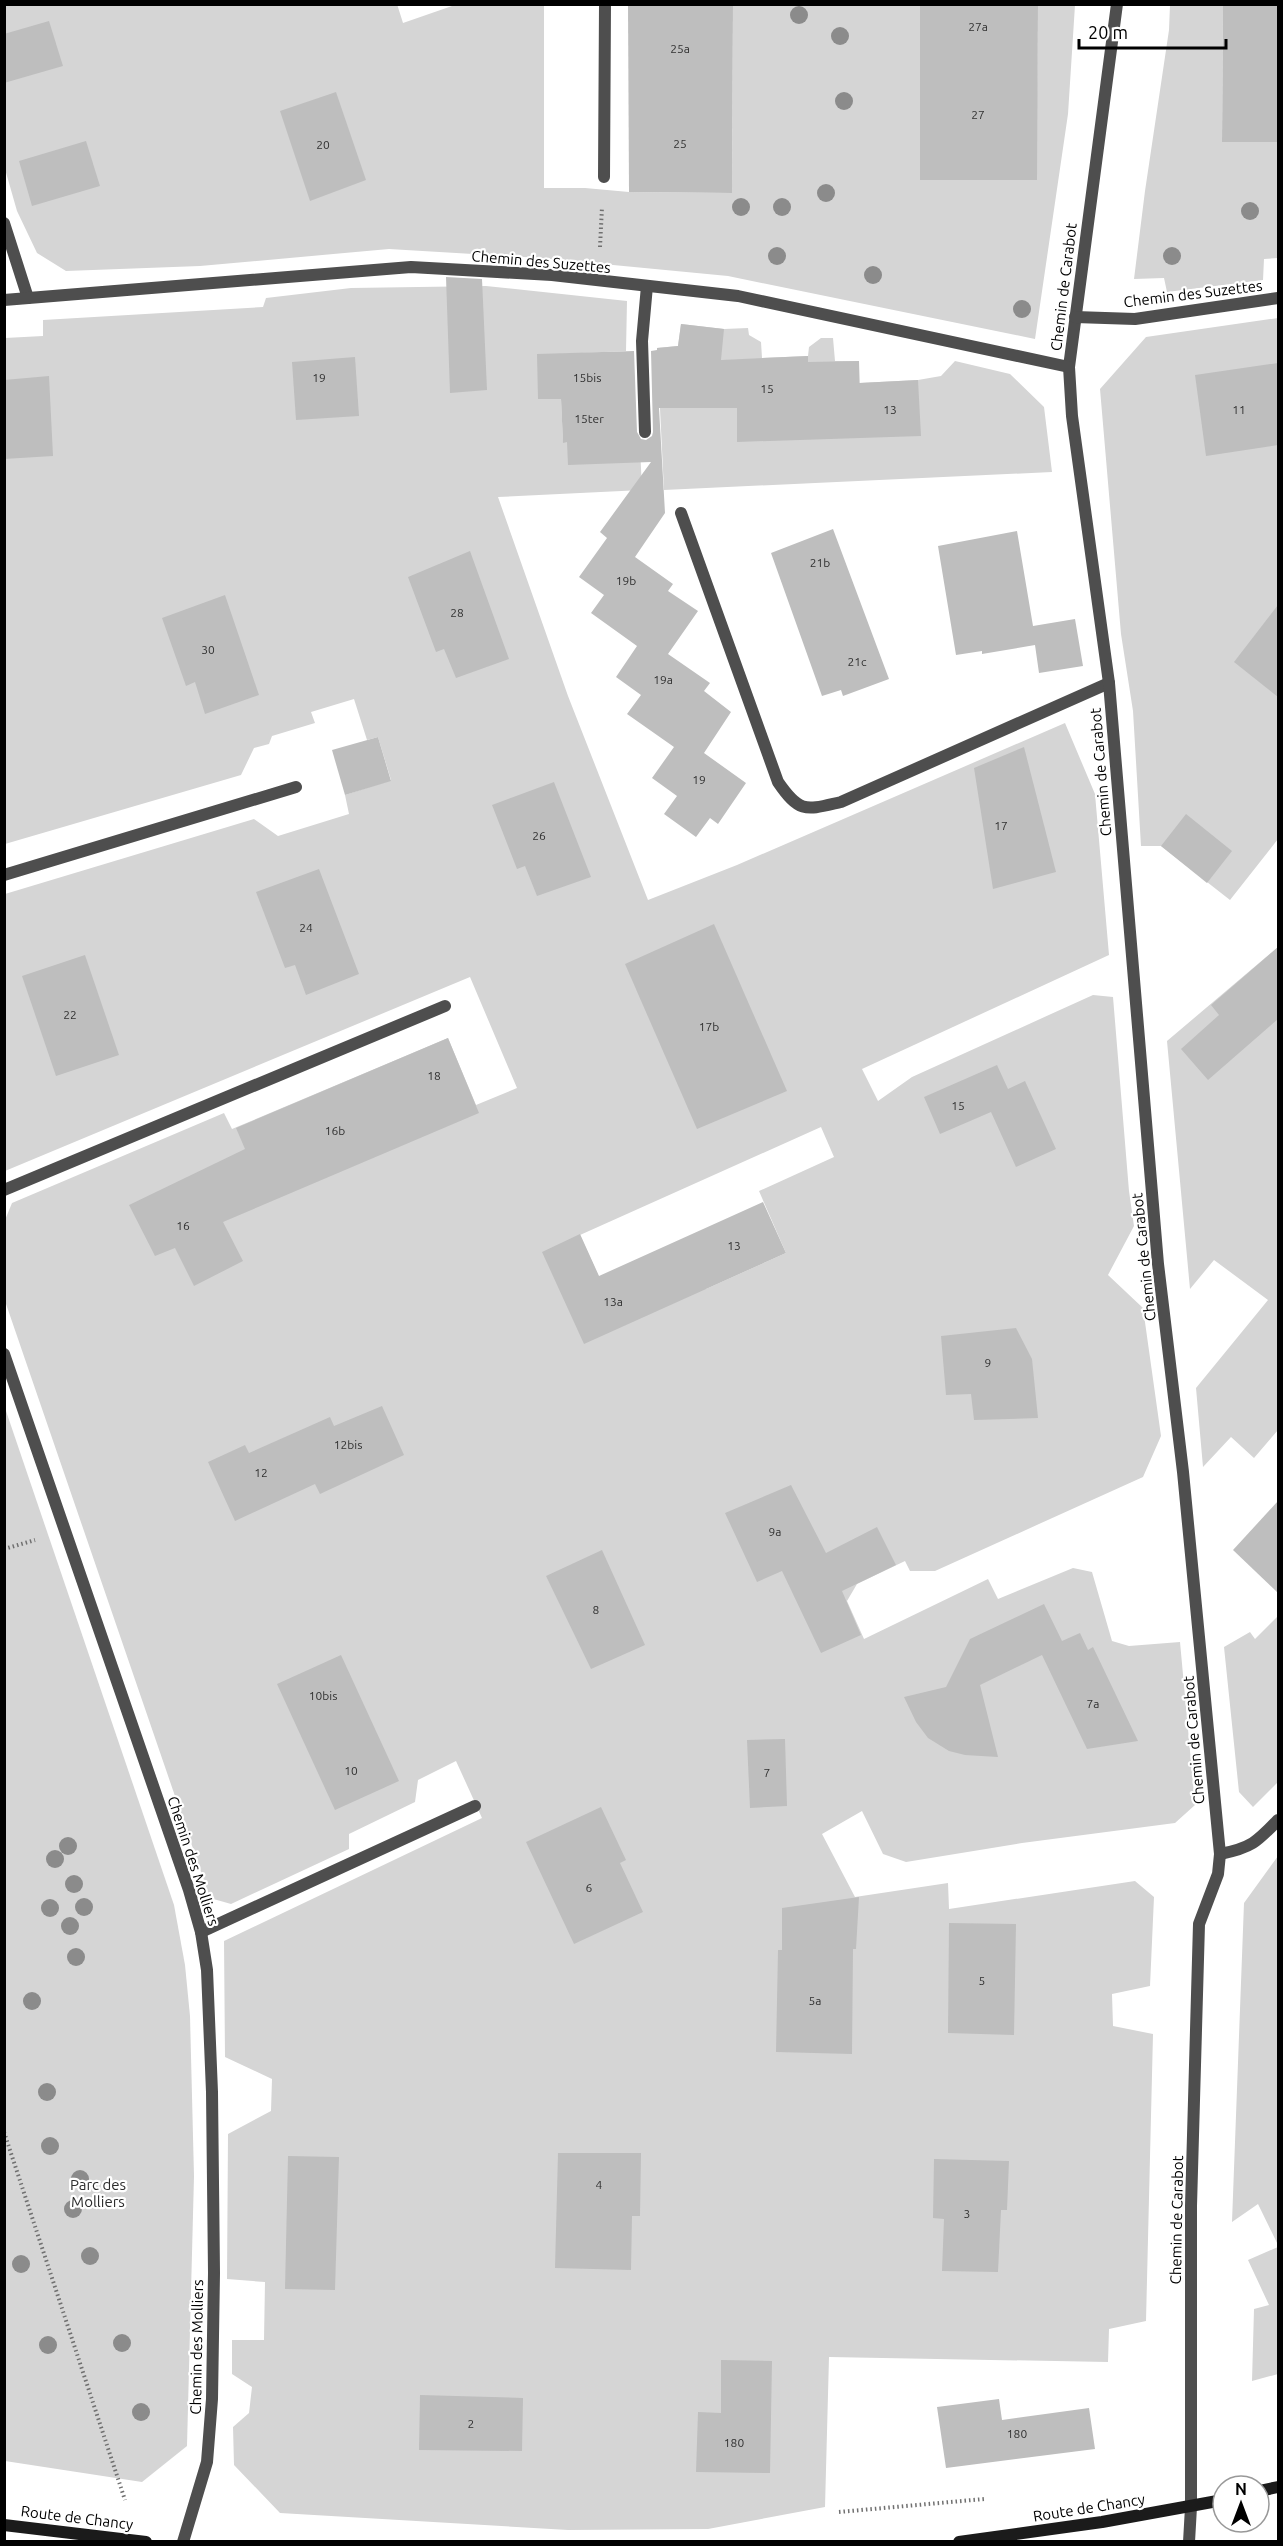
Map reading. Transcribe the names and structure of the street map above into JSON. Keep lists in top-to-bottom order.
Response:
{
  "streets": {
    "main road": ["Route de Chancy"],
    "street": ["Chemin des Suzettes", "Chemin de Carabot", "Chemin des Molliers"]
  },
  "crossings": [
    ["Chemin des Suzettes", "Chemin de Carabot"],
    ["Chemin de Carabot", "Route de Chancy"]
  ],
  "parks": ["Parc des Molliers"],
  "house_numbers": [
    "27a",
    "25a",
    "27",
    "25",
    "20",
    "19",
    "15bis",
    "15",
    "13",
    "11",
    "15ter",
    "21b",
    "19b",
    "28",
    "30",
    "21c",
    "19a",
    "19",
    "17",
    "26",
    "24",
    "22",
    "17b",
    "18",
    "15",
    "16b",
    "16",
    "13",
    "13a",
    "9",
    "12bis",
    "12",
    "9a",
    "8",
    "10bis",
    "7a",
    "10",
    "7",
    "6",
    "5",
    "5a",
    "4",
    "3",
    "2",
    "180",
    "180"
  ],
  "scale_bar": "20 m",
  "north": "top"
}
